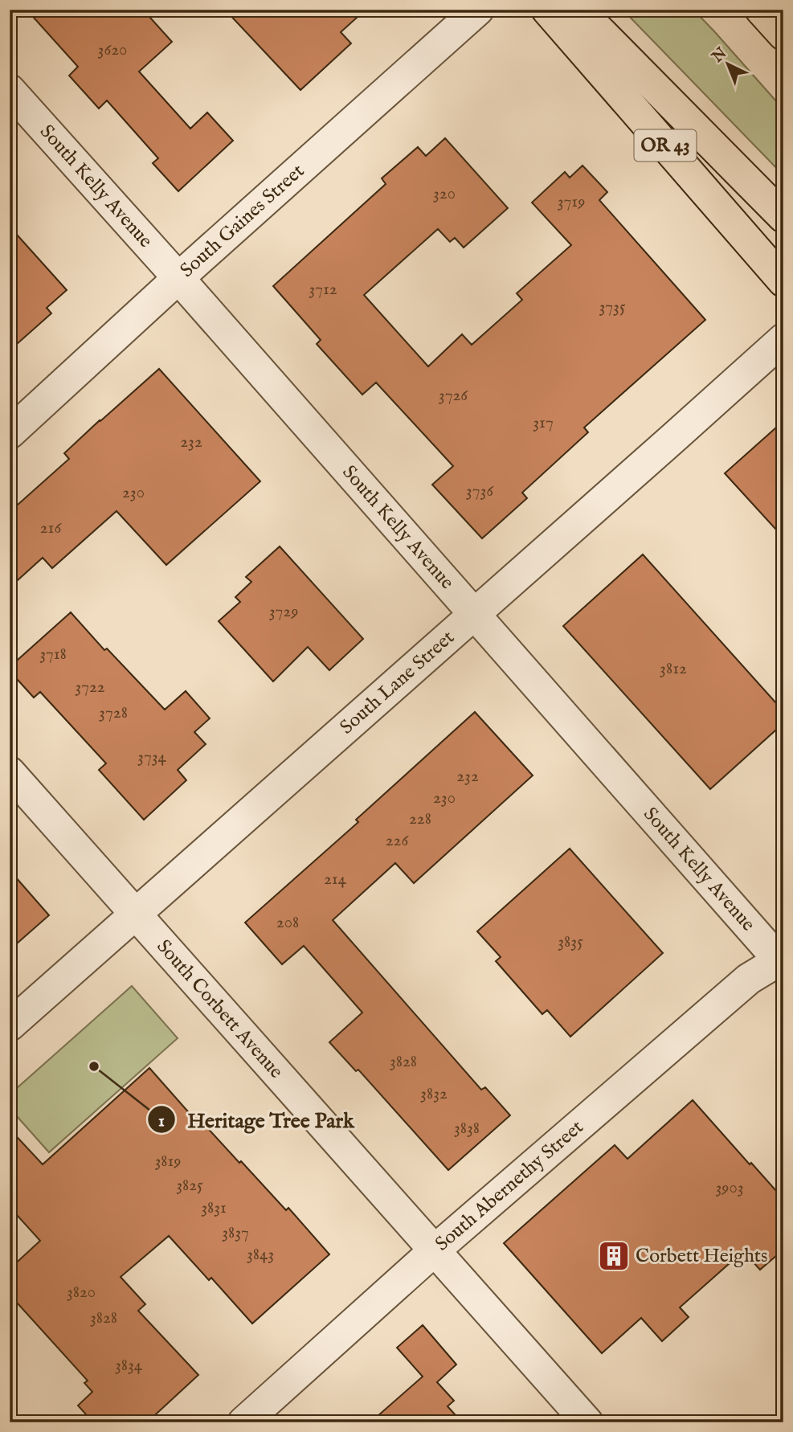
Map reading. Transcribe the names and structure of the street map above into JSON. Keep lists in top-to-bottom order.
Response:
{
  "streets": {
    "main road": ["OR 43"],
    "street": [
      "South Kelly Avenue",
      "South Gaines Street",
      "South Lane Street",
      "South Corbett Avenue",
      "South Abernethy Street"
    ]
  },
  "crossings": [
    ["South Kelly Avenue", "South Gaines Street"],
    ["South Kelly Avenue", "South Lane Street"],
    ["South Kelly Avenue", "South Abernethy Street"],
    ["South Lane Street", "South Corbett Avenue"],
    ["South Corbett Avenue", "South Abernethy Street"]
  ],
  "places": {
    "other": ["Heritage Tree Park"],
    "building": ["Corbett Heights"]
  },
  "house_numbers": [
    "3620",
    "320",
    "3719",
    "3712",
    "3735",
    "3726",
    "317",
    "232",
    "3736",
    "230",
    "216",
    "3729",
    "3718",
    "3812",
    "3722",
    "3728",
    "3734",
    "232",
    "230",
    "228",
    "226",
    "214",
    "208",
    "3835",
    "3828",
    "3832",
    "3838",
    "3819",
    "3825",
    "3903",
    "3831",
    "3837",
    "3843",
    "3820",
    "3828",
    "3834"
  ],
  "north": "top left"
}
